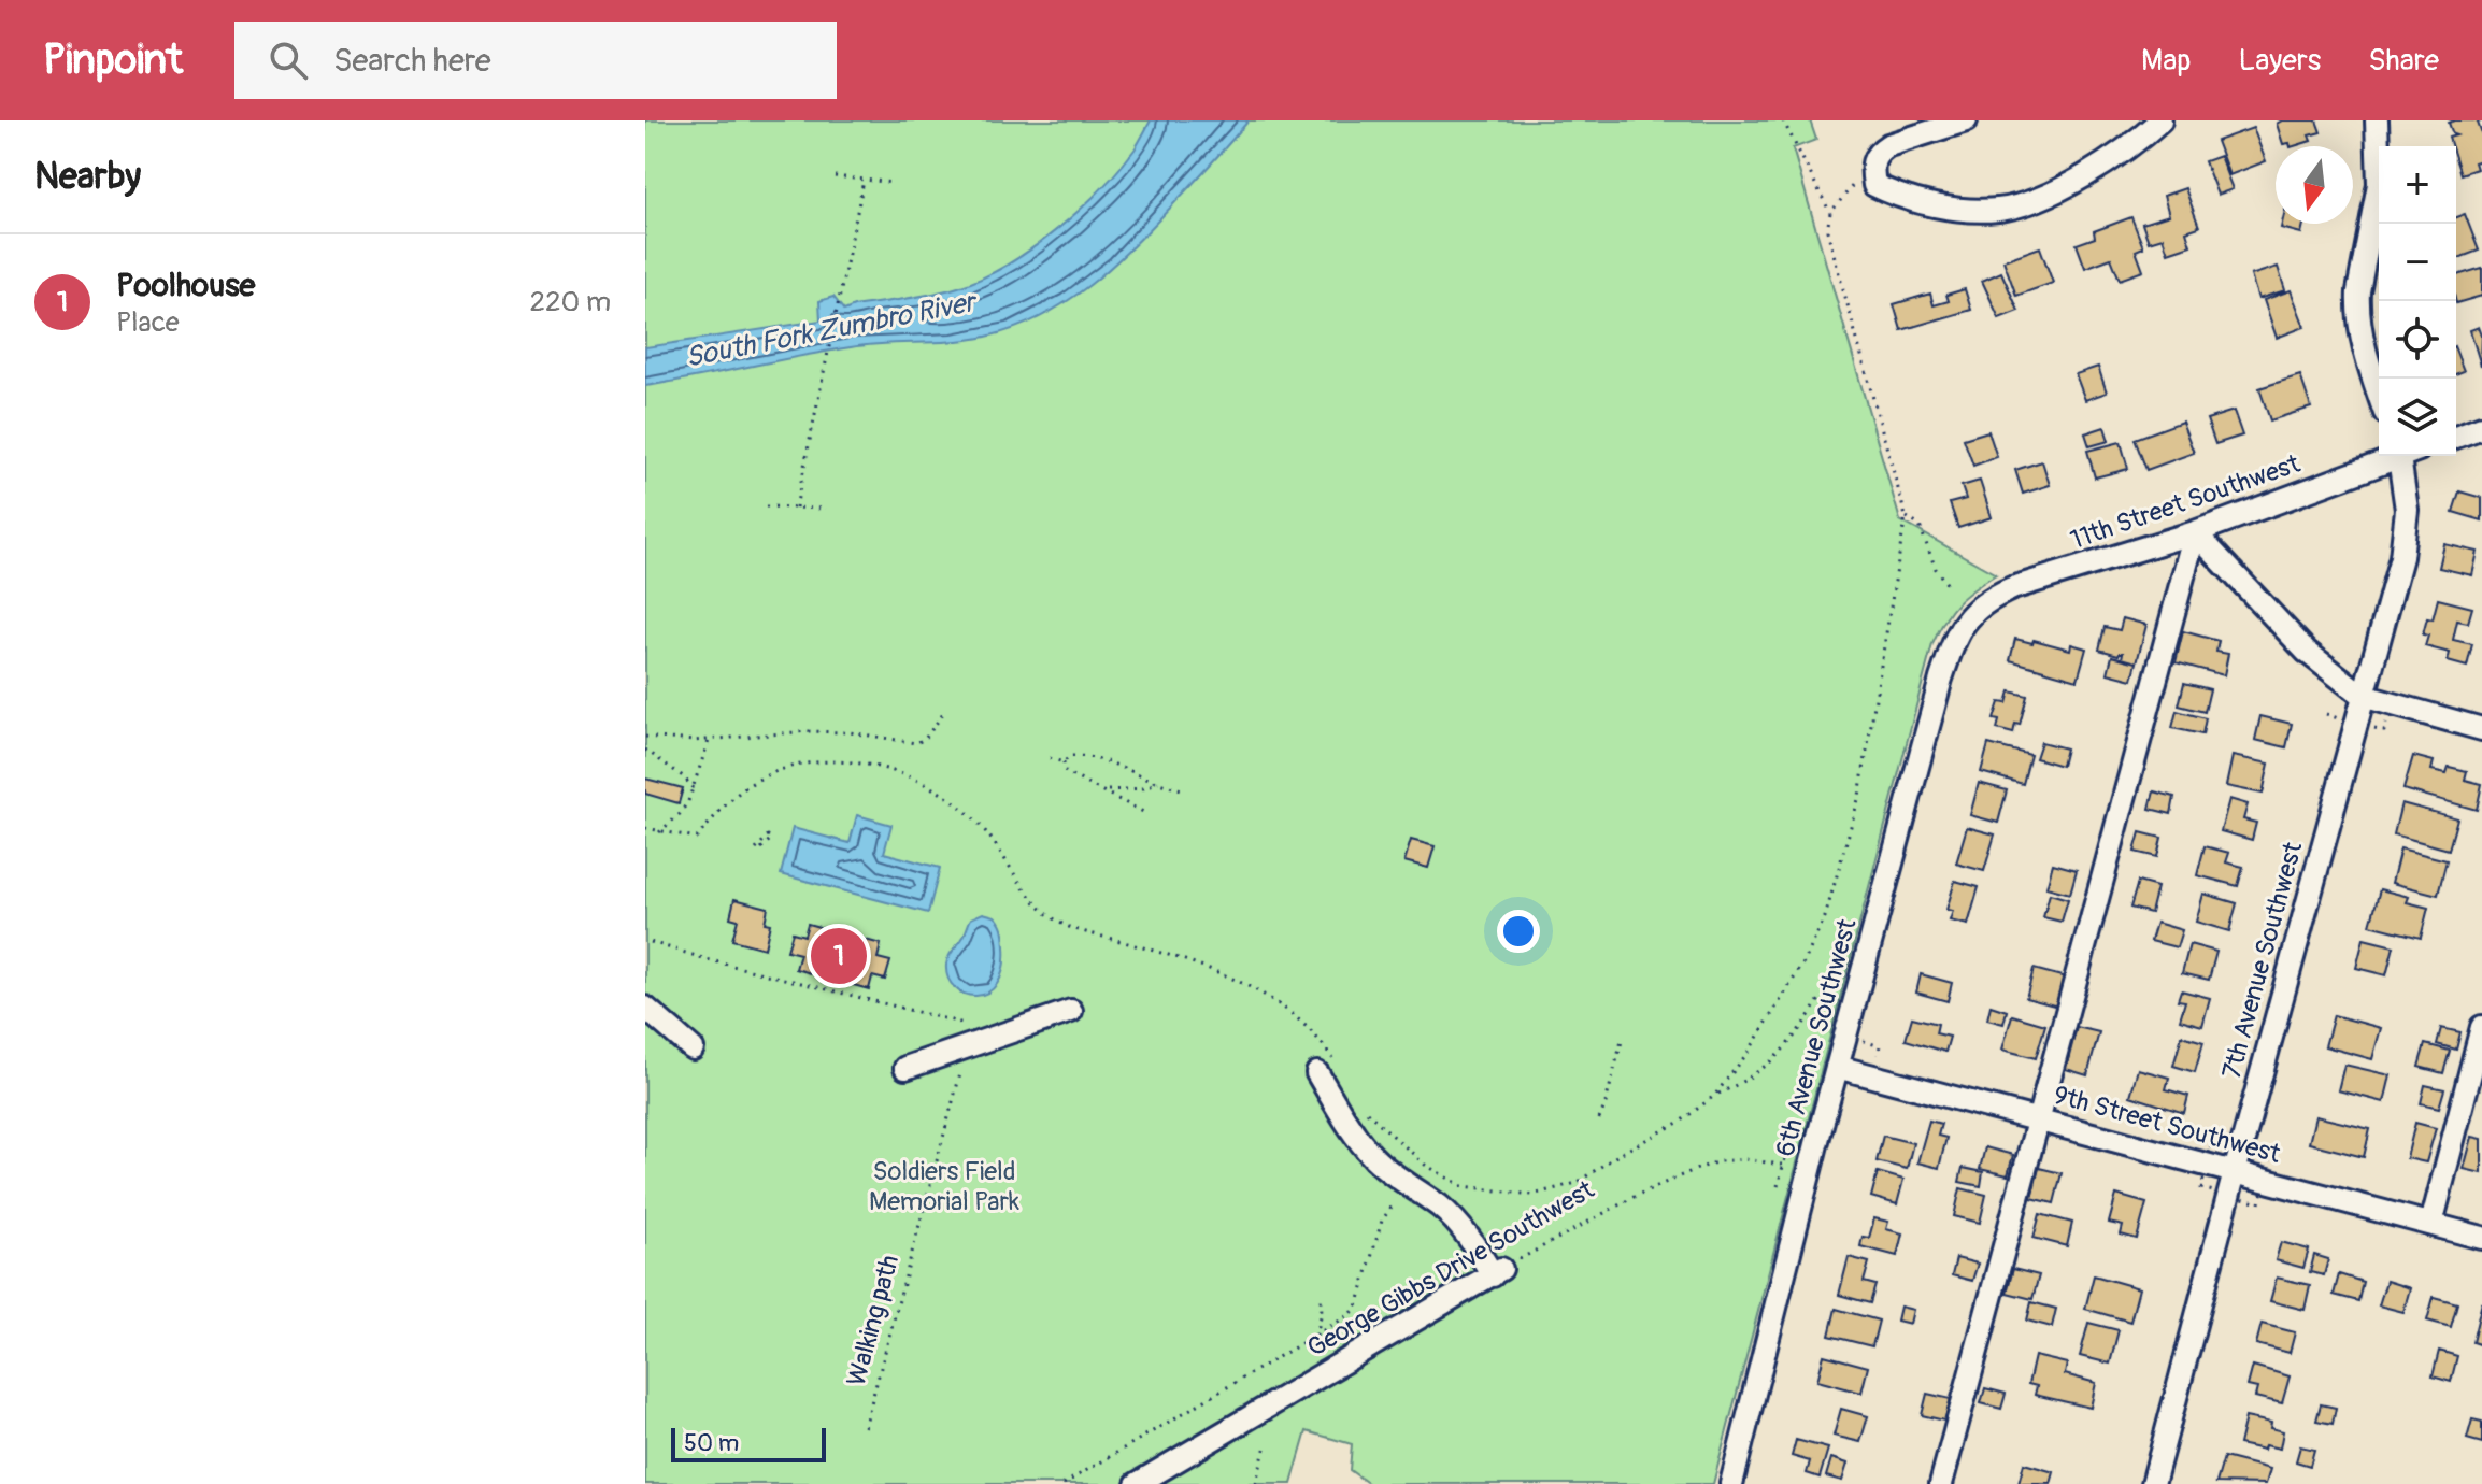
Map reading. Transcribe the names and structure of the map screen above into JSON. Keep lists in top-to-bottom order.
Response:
{
  "streets": {
    "street": [
      "11th Street Southwest",
      "7th Avenue Southwest",
      "6th Avenue Southwest",
      "9th Street Southwest",
      "George Gibbs Drive Southwest"
    ],
    "path": ["Walking path"]
  },
  "crossings": [
    ["11th Street Southwest", "6th Avenue Southwest"],
    ["7th Avenue Southwest", "9th Street Southwest"],
    ["6th Avenue Southwest", "9th Street Southwest"],
    ["6th Avenue Southwest", "George Gibbs Drive Southwest"]
  ],
  "water": ["South Fork Zumbro River"],
  "parks": ["Soldiers Field Memorial Park"],
  "scale_bar": "50 m",
  "north": "bottom",
  "page": {
    "header": "Pinpoint",
    "search": "Search here",
    "nav": ["Map", "Layers", "Share"],
    "heading": "Nearby",
    "map_buttons": ["+", "−"],
    "list": [
      {
        "mark": "1",
        "name": "Poolhouse",
        "note": "Place",
        "value": "220 m"
      }
    ],
    "pins": "1",
    "scale": "50 m"
  }
}
